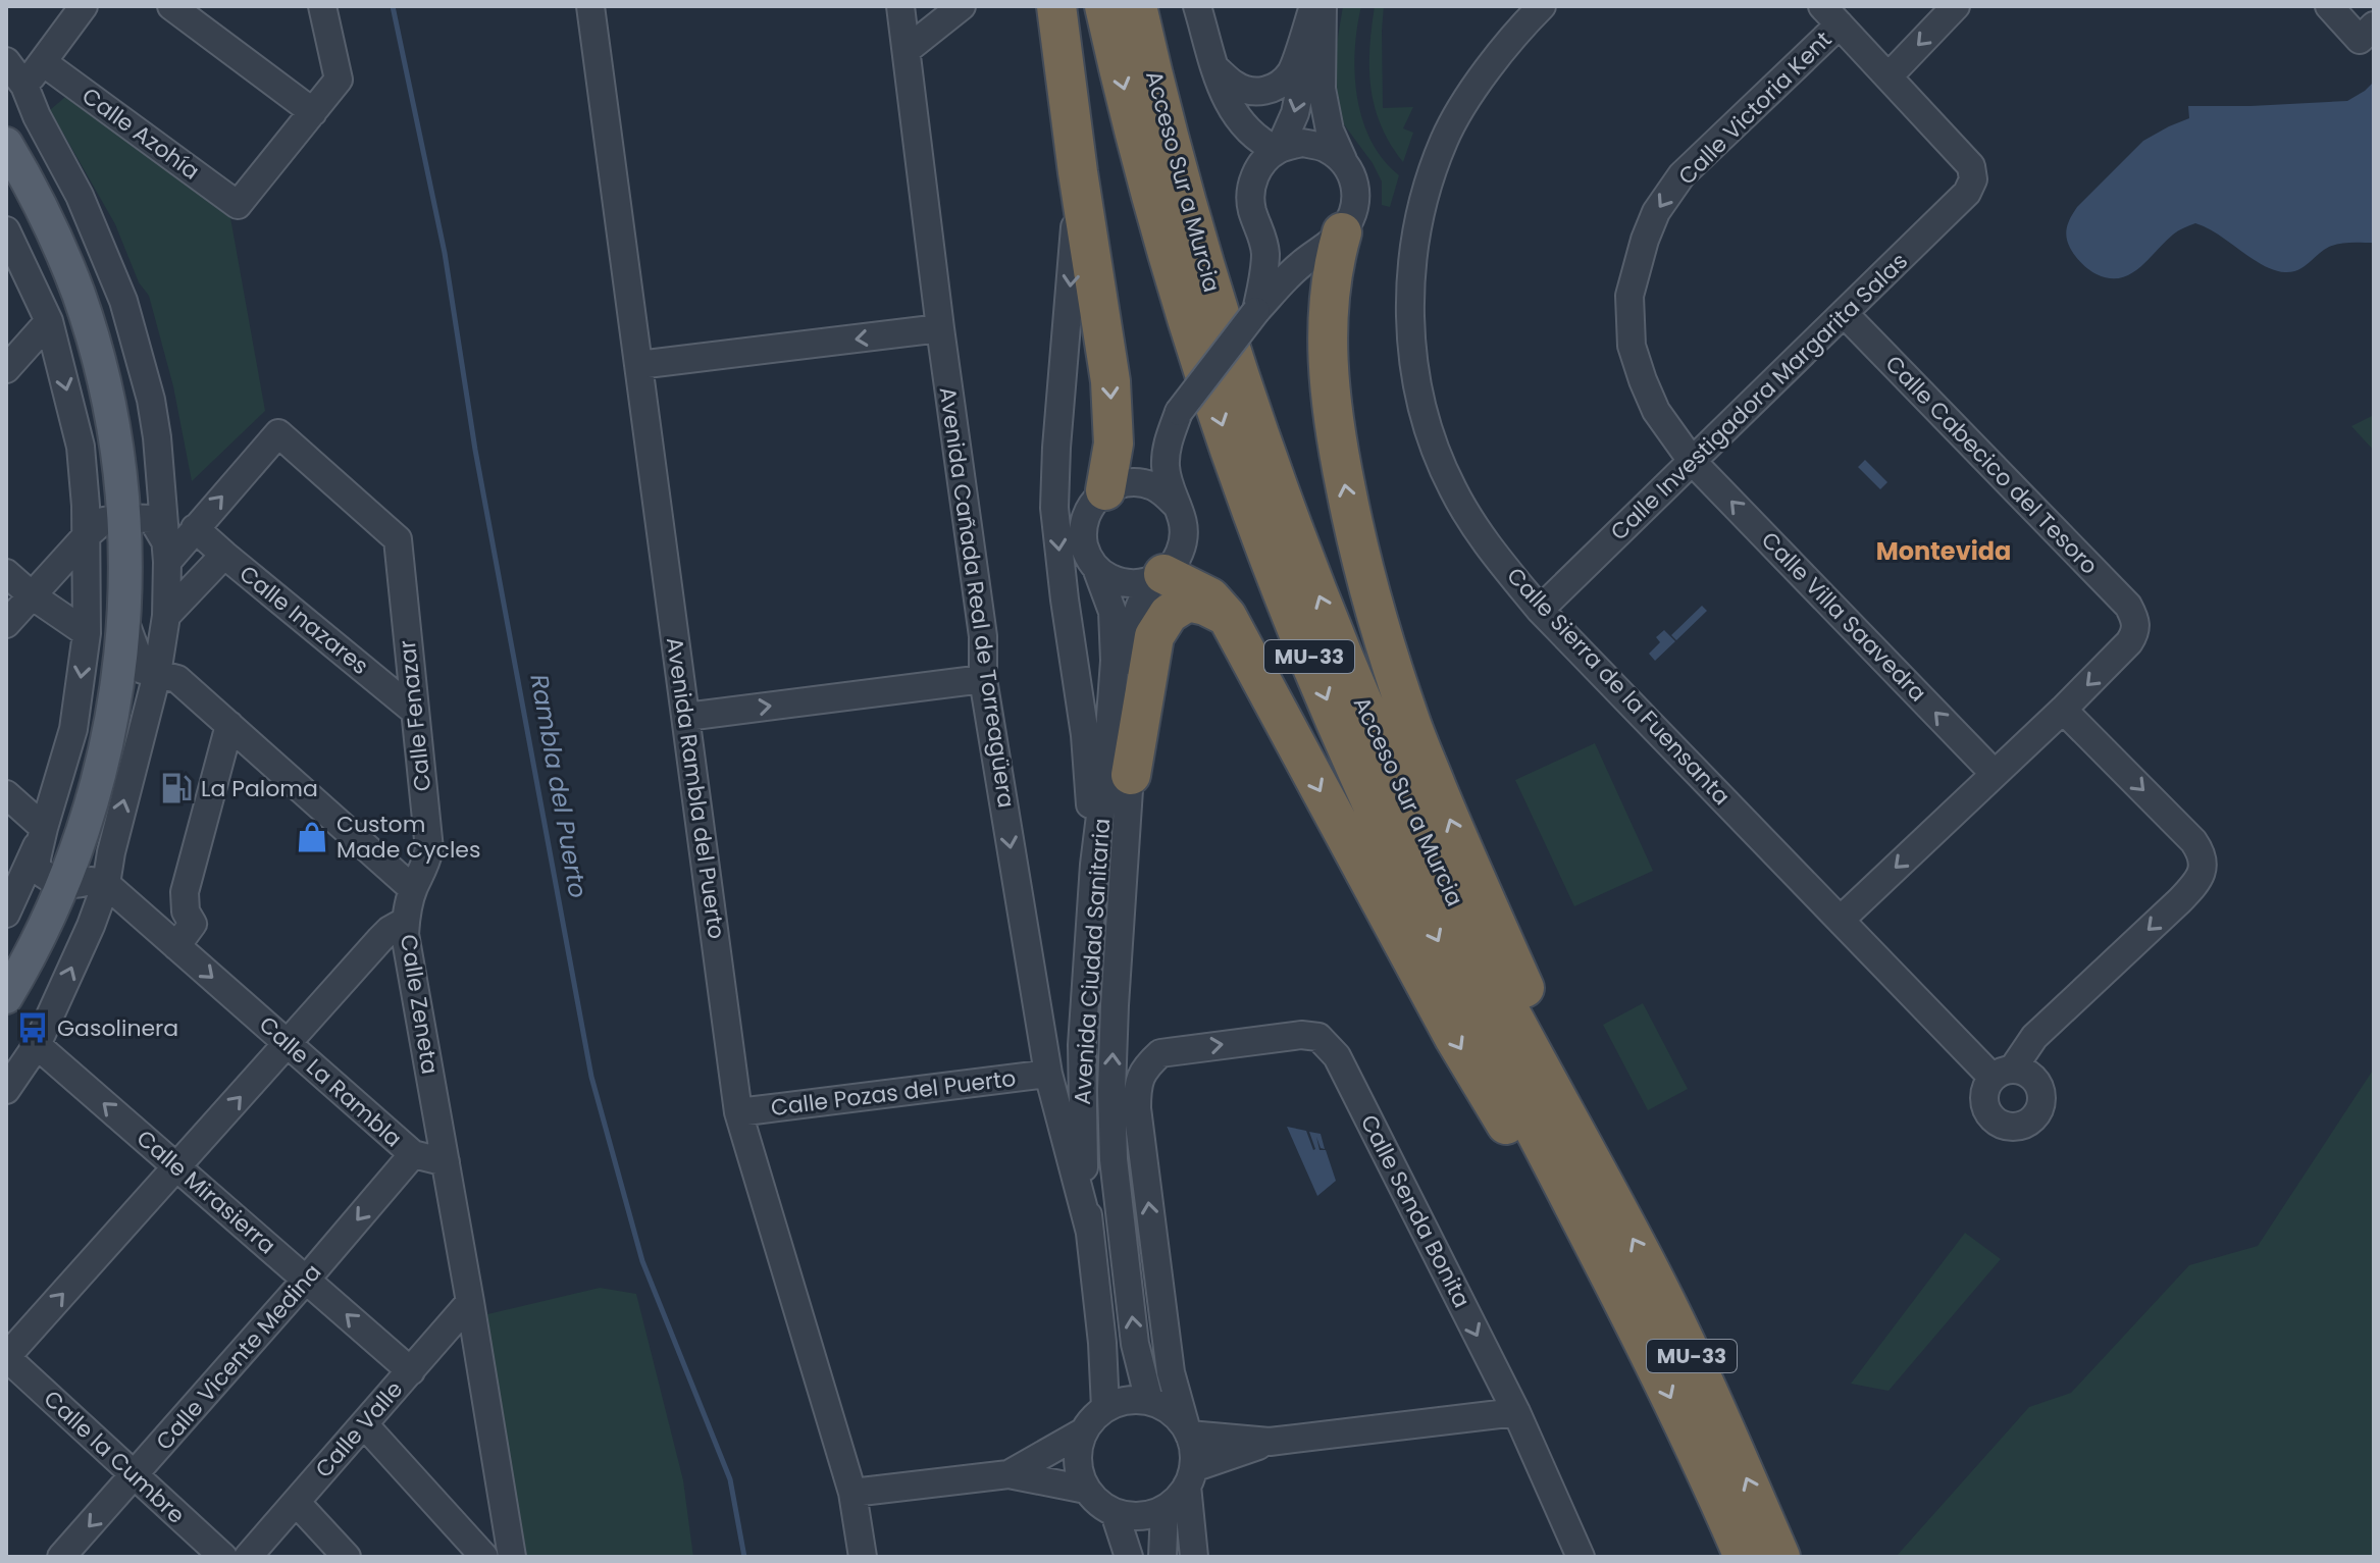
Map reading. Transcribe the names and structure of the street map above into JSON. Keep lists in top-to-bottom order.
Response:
{
  "streets": {
    "highway": ["Acceso Sur a Murcia", "MU-33"],
    "street": [
      "Calle Victoria Kent",
      "Calle Azohía",
      "Calle Investigadora Margarita Salas",
      "Calle Cabecico del Tesoro",
      "Avenida Cañada Real de Torreagüera",
      "Calle Villa Saavedra",
      "Calle Inazares",
      "Calle Sierra de la Fuensanta",
      "Calle Fenazar",
      "Avenida Rambla del Puerto",
      "Avenida Ciudad Sanitaria",
      "Calle Zeneta",
      "Calle La Rambla",
      "Calle Pozas del Puerto",
      "Calle Mirasierra",
      "Calle Senda Bonita",
      "Calle Vicente Medina",
      "Calle Valle",
      "Calle la Cumbre"
    ]
  },
  "crossings": [
    ["Calle Victoria Kent", "Calle Investigadora Margarita Salas"],
    ["Calle Victoria Kent", "Calle Villa Saavedra"],
    ["Calle Investigadora Margarita Salas", "Calle Cabecico del Tesoro"],
    ["Calle Investigadora Margarita Salas", "Calle Villa Saavedra"],
    ["Calle Investigadora Margarita Salas", "Calle Sierra de la Fuensanta"],
    ["Calle Cabecico del Tesoro", "Calle Sierra de la Fuensanta"],
    ["Avenida Cañada Real de Torreagüera", "Avenida Ciudad Sanitaria"],
    ["Avenida Cañada Real de Torreagüera", "Calle Pozas del Puerto"],
    ["Calle Inazares", "Calle Fenazar"],
    ["Calle Fenazar", "Calle Zeneta"],
    ["Avenida Rambla del Puerto", "Calle Pozas del Puerto"],
    ["Avenida Ciudad Sanitaria", "Calle Senda Bonita"],
    ["Calle Zeneta", "Calle La Rambla"],
    ["Calle La Rambla", "Calle Vicente Medina"],
    ["Calle Mirasierra", "Calle Vicente Medina"],
    ["Calle Mirasierra", "Calle Valle"],
    ["Calle Vicente Medina", "Calle la Cumbre"]
  ],
  "one_way": [
    "Calle Victoria Kent",
    "Calle Cabecico del Tesoro",
    "Calle Villa Saavedra",
    "Calle Mirasierra"
  ],
  "districts": ["Montevida"],
  "water": ["Rambla del Puerto"],
  "places": {
    "fuel station": ["La Paloma"],
    "shop": ["Custom Made Cycles"],
    "bus stop": ["Gasolinera"]
  }
}
